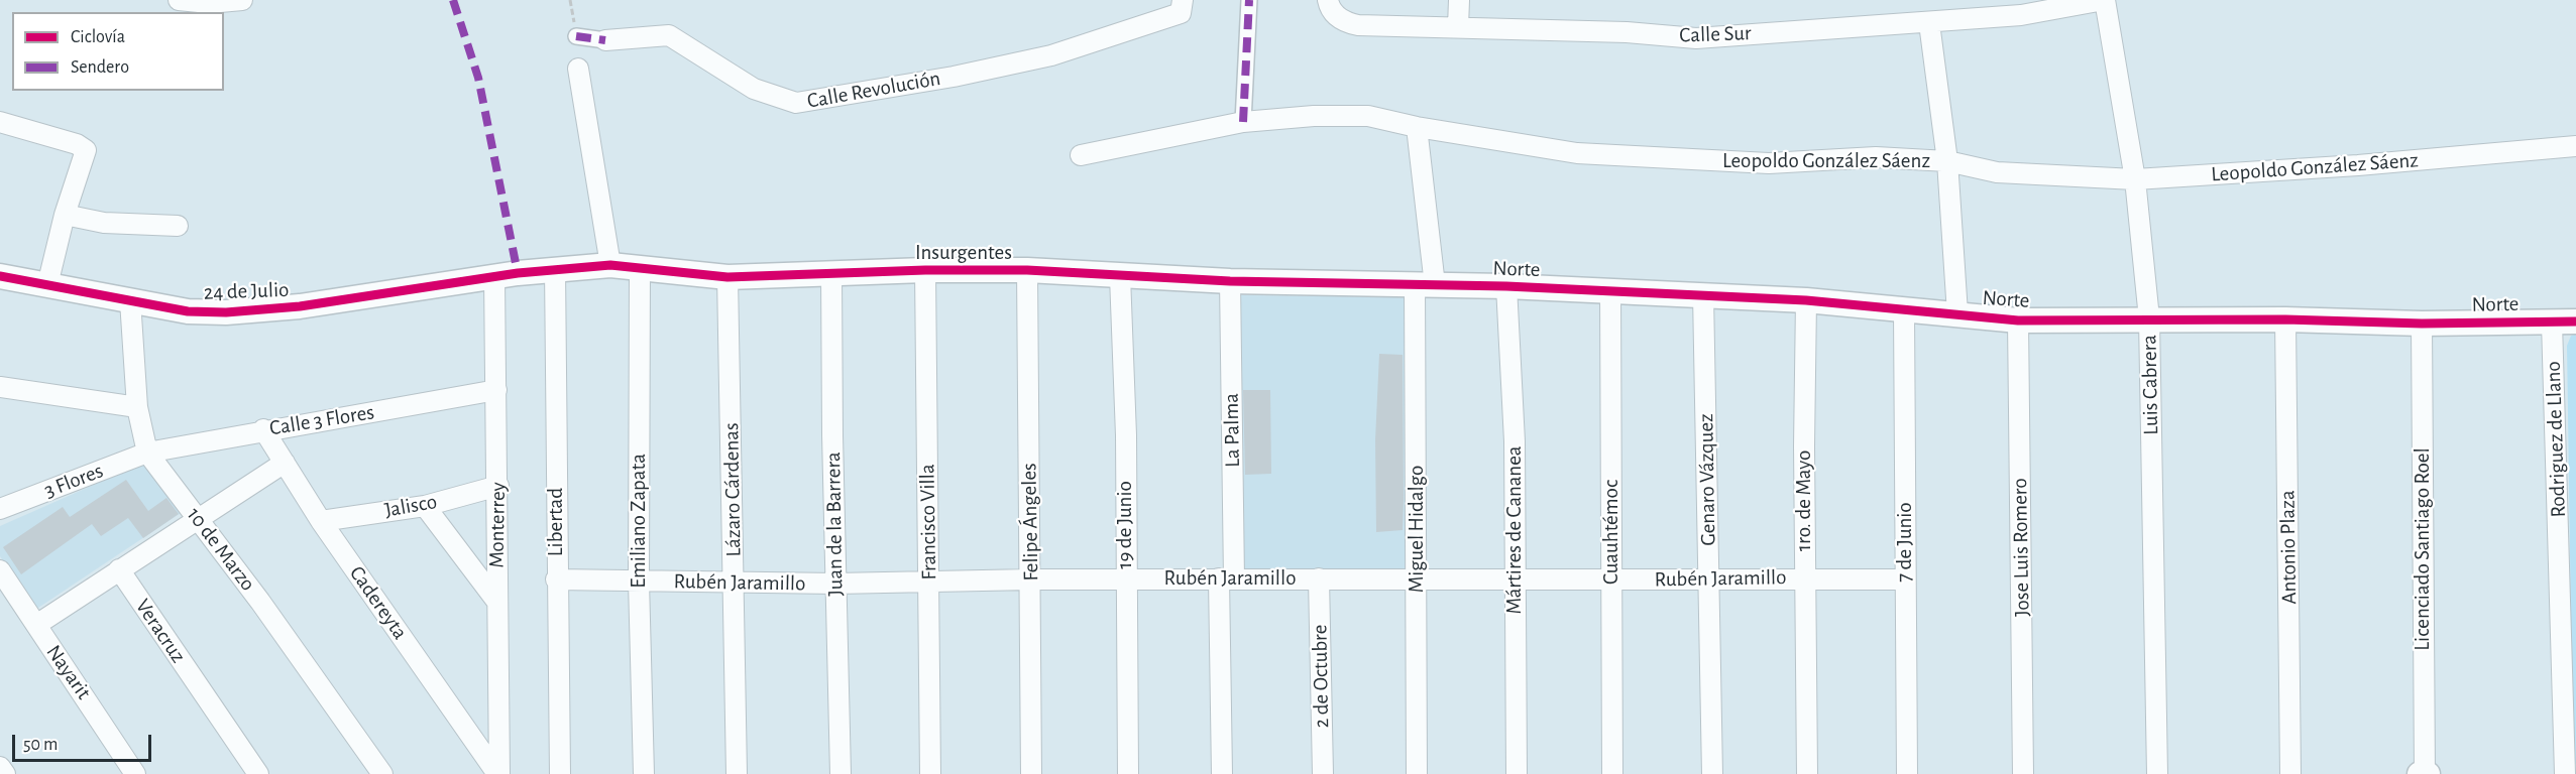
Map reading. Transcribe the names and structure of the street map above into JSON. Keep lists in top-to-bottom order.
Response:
{
  "streets": {
    "street": [
      "Calle Sur",
      "Calle Revolución",
      "Leopoldo González Sáenz",
      "Insurgentes",
      "Norte",
      "24 de Julio",
      "Luis Cabrera",
      "Calle 3 Flores",
      "La Palma",
      "Rodriguez de Llano",
      "Genaro Vázquez",
      "3 Flores",
      "Lázaro Cárdenas",
      "1ro. de Mayo",
      "Jalisco",
      "Emiliano Zapata",
      "Libertad",
      "Francisco Villa",
      "Felipe Ángeles",
      "Juan de la Barrera",
      "Monterrey",
      "19 de Junio",
      "Miguel Hidalgo",
      "Mártires de Cananea",
      "Cuauhtémoc",
      "7 de Junio",
      "Jose Luis Romero",
      "Antonio Plaza",
      "10 de Marzo",
      "Licenciado Santiago Roel",
      "Rubén Jaramillo",
      "Cadereyta",
      "Veracruz",
      "Nayarit",
      "2 de Octubre"
    ]
  },
  "crossings": [
    ["Calle Sur", "Luis Cabrera"],
    ["Leopoldo González Sáenz", "Luis Cabrera"],
    ["Leopoldo González Sáenz", "Miguel Hidalgo"],
    ["Insurgentes", "Norte"],
    ["Insurgentes", "24 de Julio"],
    ["Insurgentes", "La Palma"],
    ["Insurgentes", "Lázaro Cárdenas"],
    ["Insurgentes", "Emiliano Zapata"],
    ["Insurgentes", "Libertad"],
    ["Insurgentes", "Francisco Villa"],
    ["Insurgentes", "Felipe Ángeles"],
    ["Insurgentes", "Juan de la Barrera"],
    ["Insurgentes", "Monterrey"],
    ["Insurgentes", "19 de Junio"],
    ["Insurgentes", "Miguel Hidalgo"],
    ["Norte", "Luis Cabrera"],
    ["Norte", "Rodriguez de Llano"],
    ["Norte", "Genaro Vázquez"],
    ["Norte", "1ro. de Mayo"],
    ["Norte", "Miguel Hidalgo"],
    ["Norte", "Mártires de Cananea"],
    ["Norte", "Cuauhtémoc"],
    ["Norte", "7 de Junio"],
    ["Norte", "Jose Luis Romero"],
    ["Norte", "Antonio Plaza"],
    ["Norte", "Licenciado Santiago Roel"],
    ["24 de Julio", "Monterrey"],
    ["24 de Julio", "10 de Marzo"],
    ["Calle 3 Flores", "3 Flores"],
    ["Calle 3 Flores", "Monterrey"],
    ["Calle 3 Flores", "10 de Marzo"],
    ["Calle 3 Flores", "Cadereyta"],
    ["La Palma", "Rubén Jaramillo"],
    ["Genaro Vázquez", "Rubén Jaramillo"],
    ["3 Flores", "10 de Marzo"],
    ["Lázaro Cárdenas", "Rubén Jaramillo"],
    ["1ro. de Mayo", "Rubén Jaramillo"],
    ["Jalisco", "Monterrey"],
    ["Jalisco", "Cadereyta"],
    ["Emiliano Zapata", "Rubén Jaramillo"],
    ["Libertad", "Rubén Jaramillo"],
    ["Francisco Villa", "Rubén Jaramillo"],
    ["Felipe Ángeles", "Rubén Jaramillo"],
    ["Juan de la Barrera", "Rubén Jaramillo"],
    ["Monterrey", "Cadereyta"],
    ["19 de Junio", "Rubén Jaramillo"],
    ["Miguel Hidalgo", "Rubén Jaramillo"],
    ["Mártires de Cananea", "Rubén Jaramillo"],
    ["Cuauhtémoc", "Rubén Jaramillo"],
    ["7 de Junio", "Rubén Jaramillo"],
    ["Rubén Jaramillo", "2 de Octubre"]
  ],
  "legend": ["Ciclovía", "Sendero"],
  "scale_bar": "50 m"
}
